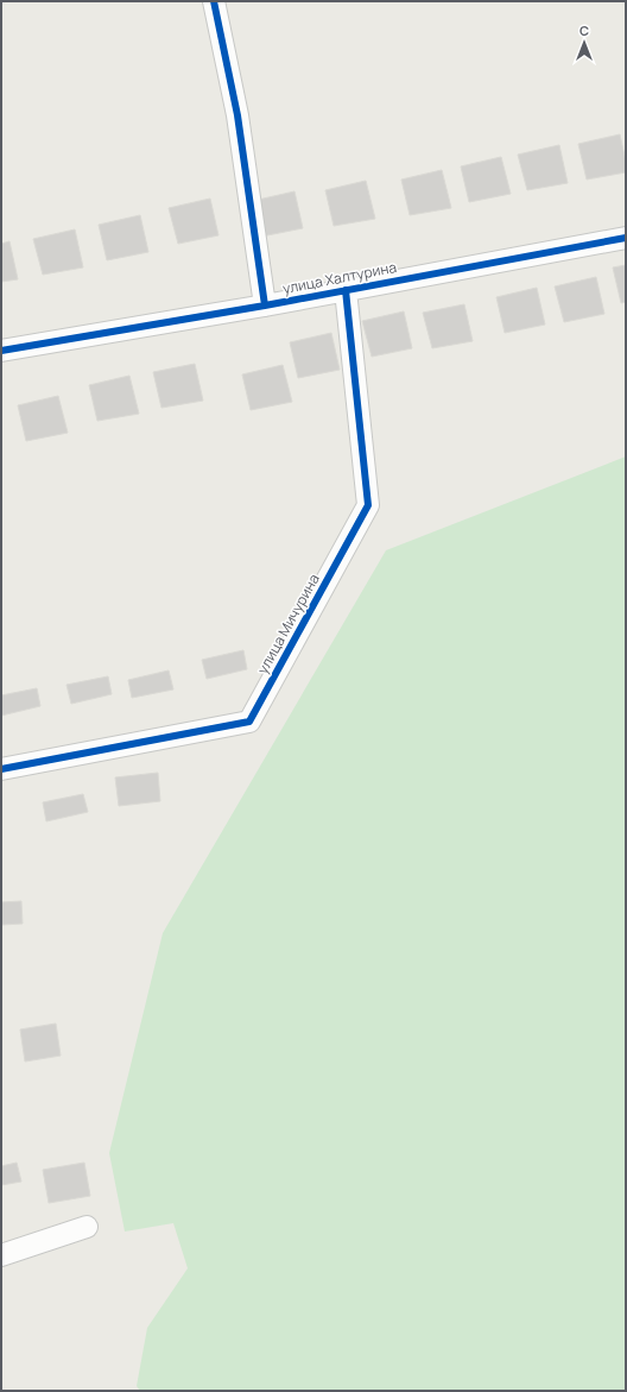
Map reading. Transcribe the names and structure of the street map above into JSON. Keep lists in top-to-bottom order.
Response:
{
  "streets": {
    "street": ["улица Халтурина", "улица Мичурина"]
  },
  "crossings": [
    ["улица Халтурина", "улица Мичурина"]
  ],
  "north": "top"
}
